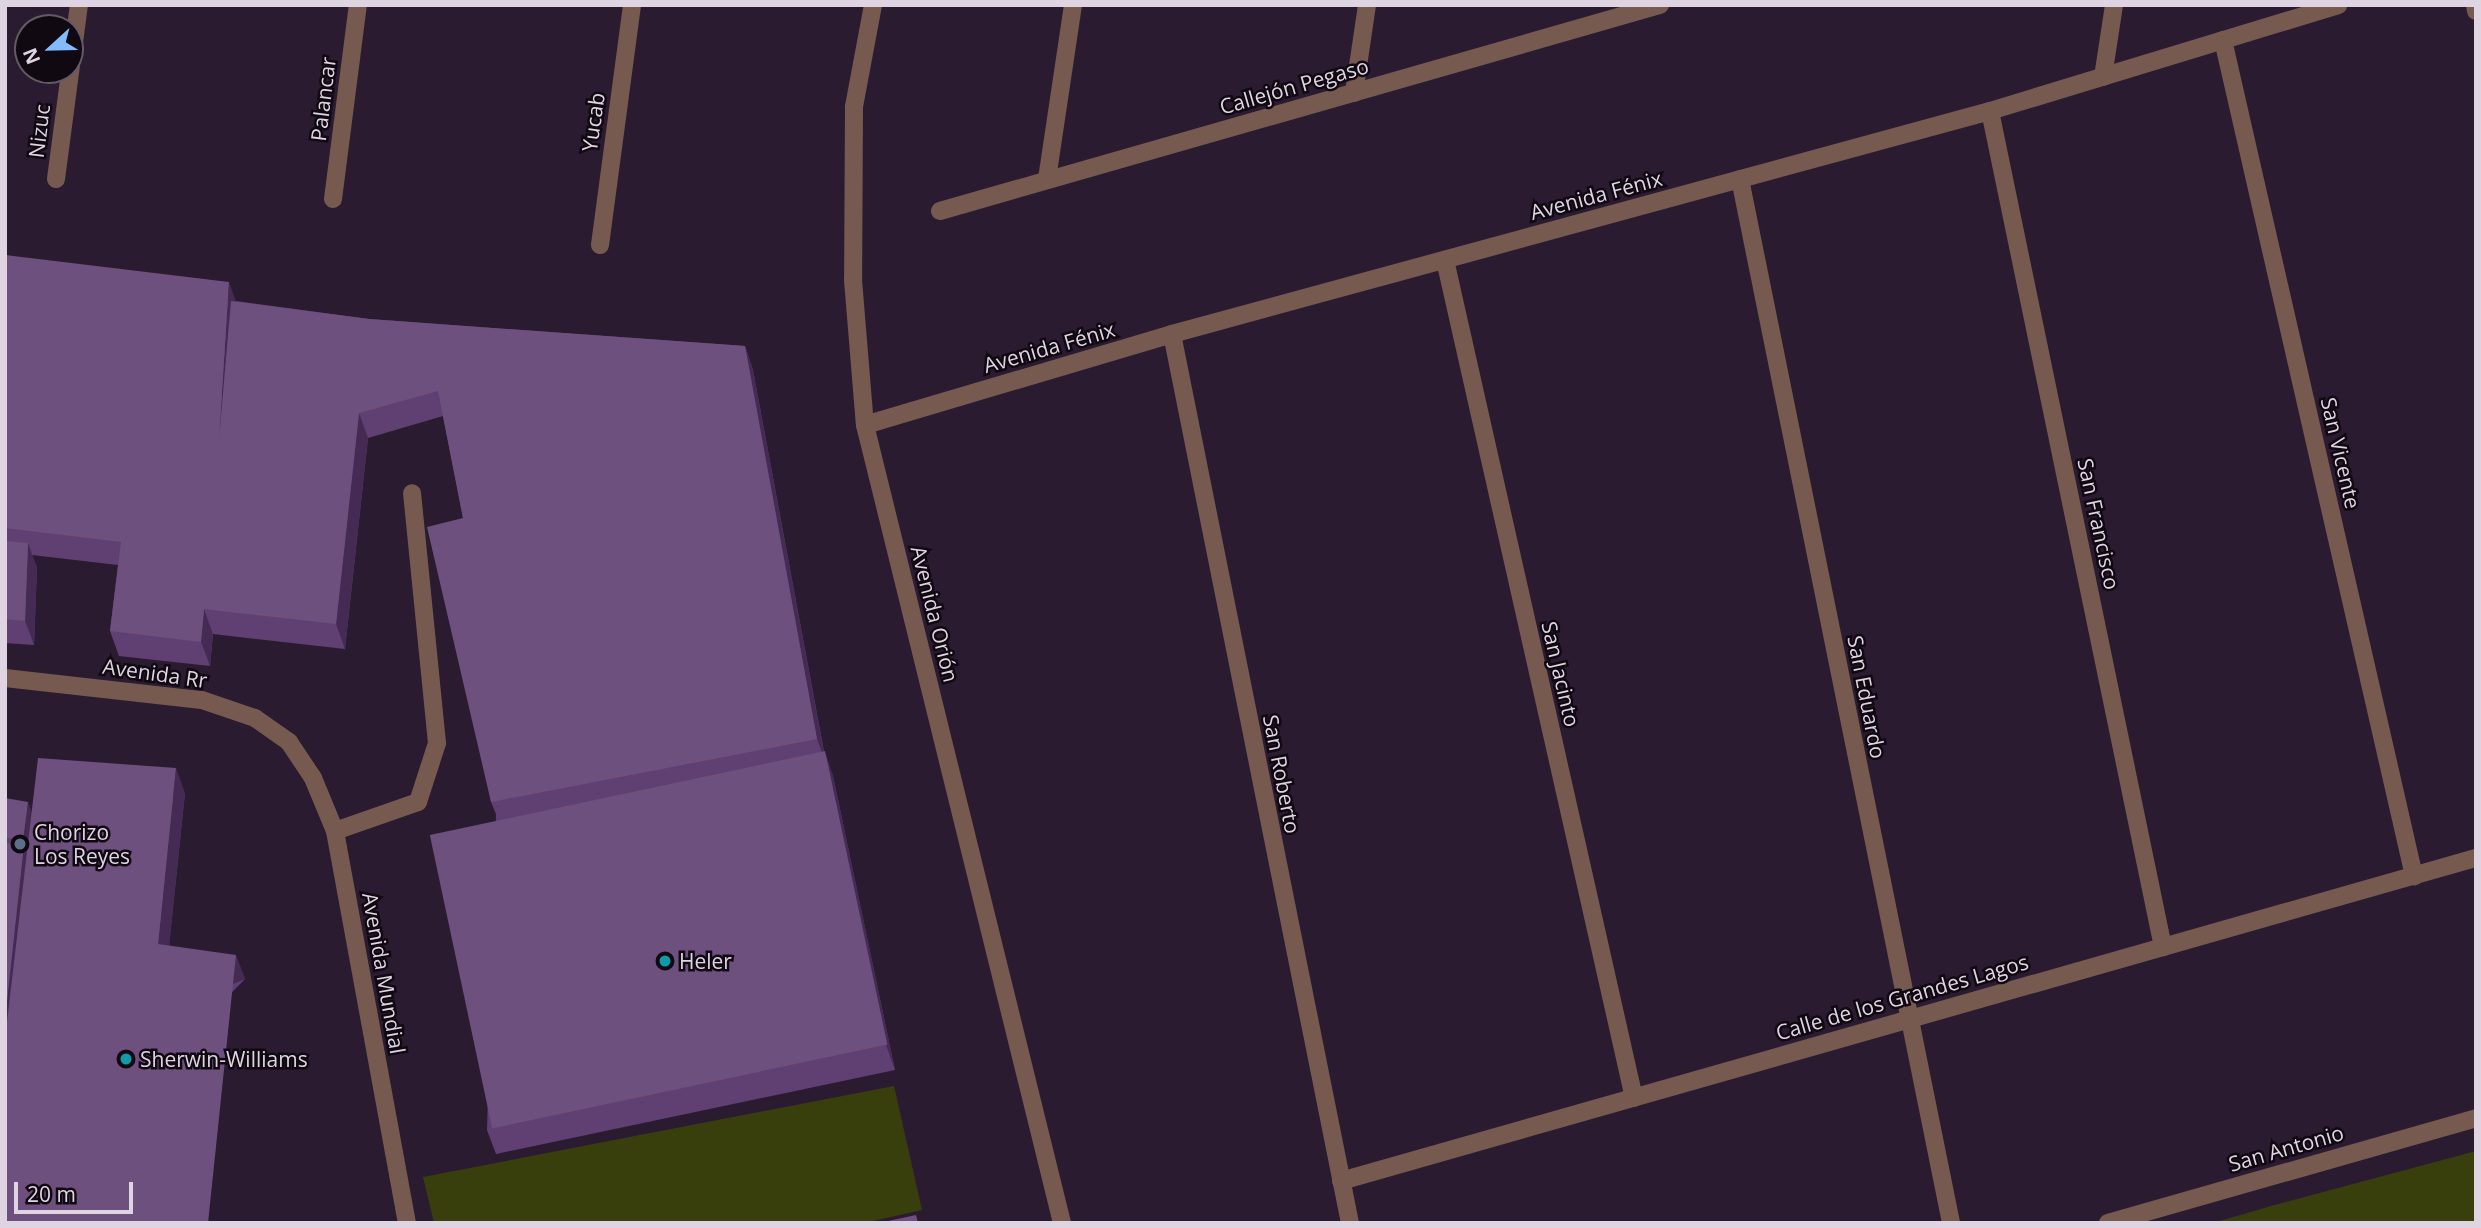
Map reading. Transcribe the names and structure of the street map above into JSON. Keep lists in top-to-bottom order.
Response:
{
  "streets": {
    "street": [
      "Callejón Pegaso",
      "Palancar",
      "Yucab",
      "Nizuc",
      "Avenida Fénix",
      "San Vicente",
      "San Francisco",
      "Avenida Orión",
      "Avenida Rr",
      "San Jacinto",
      "San Eduardo",
      "San Roberto",
      "Avenida Mundial",
      "Calle de los Grandes Lagos",
      "San Antonio"
    ]
  },
  "crossings": [
    ["Avenida Fénix", "San Vicente"],
    ["Avenida Fénix", "San Francisco"],
    ["Avenida Fénix", "Avenida Orión"],
    ["Avenida Fénix", "San Jacinto"],
    ["Avenida Fénix", "San Eduardo"],
    ["Avenida Fénix", "San Roberto"],
    ["San Vicente", "Calle de los Grandes Lagos"],
    ["San Francisco", "Calle de los Grandes Lagos"],
    ["Avenida Rr", "Avenida Mundial"],
    ["San Jacinto", "Calle de los Grandes Lagos"],
    ["San Eduardo", "Calle de los Grandes Lagos"],
    ["San Roberto", "Calle de los Grandes Lagos"]
  ],
  "places": ["Chorizo Los Reyes", "Heler", "Sherwin-Williams"],
  "scale_bar": "20 m",
  "north": "left"
}
